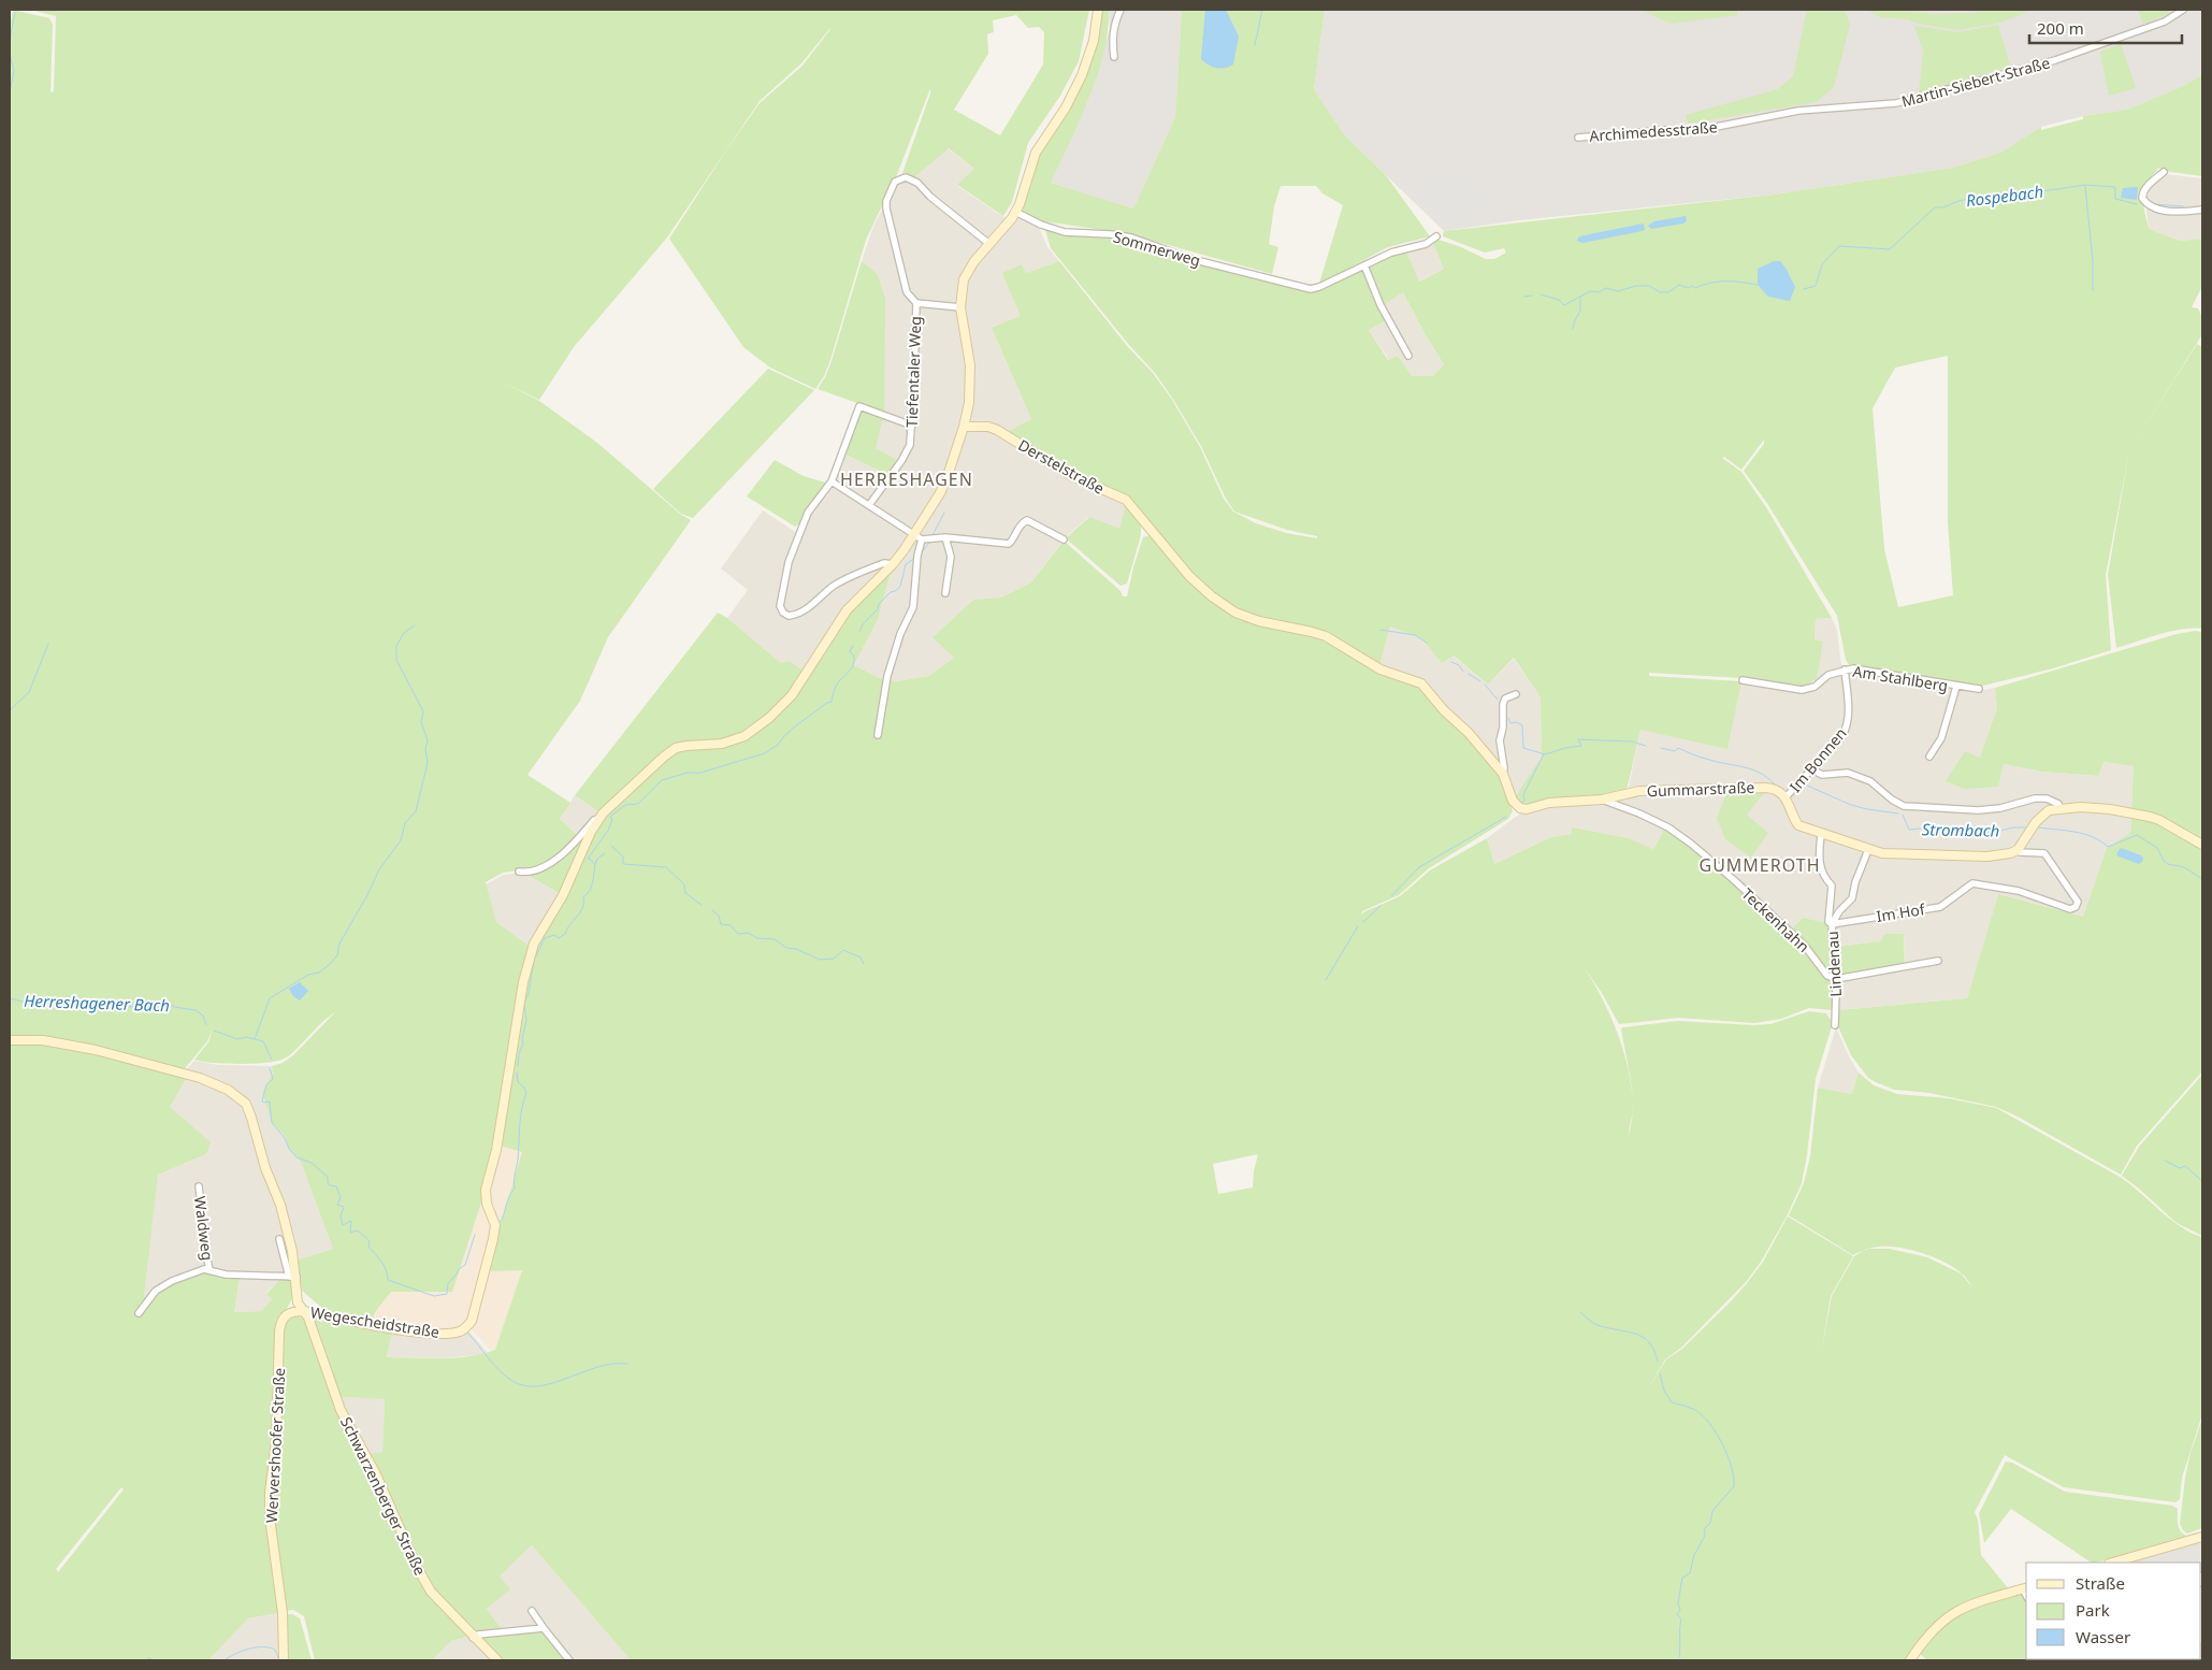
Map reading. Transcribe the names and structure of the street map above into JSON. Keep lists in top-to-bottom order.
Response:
{
  "streets": {
    "main road": [
      "Derstelstraße",
      "Gummarstraße",
      "Wegescheidstraße",
      "Wervershoofer Straße",
      "Schwarzenberger Straße"
    ],
    "street": [
      "Martin-Siebert-Straße",
      "Archimedesstraße",
      "Sommerweg",
      "Tiefentaler Weg",
      "Am Stahlberg",
      "Im Bonnen",
      "Im Hof",
      "Teckenhahn",
      "Lindenau",
      "Waldweg"
    ]
  },
  "crossings": [
    ["Martin-Siebert-Straße", "Archimedesstraße"],
    ["Sommerweg", "Wegescheidstraße"],
    ["Tiefentaler Weg", "Wegescheidstraße"],
    ["Derstelstraße", "Gummarstraße"],
    ["Derstelstraße", "Wegescheidstraße"],
    ["Am Stahlberg", "Im Bonnen"],
    ["Im Bonnen", "Gummarstraße"],
    ["Gummarstraße", "Teckenhahn"],
    ["Im Hof", "Lindenau"],
    ["Teckenhahn", "Lindenau"],
    ["Waldweg", "Wegescheidstraße"],
    ["Wegescheidstraße", "Wervershoofer Straße"],
    ["Wegescheidstraße", "Schwarzenberger Straße"],
    ["Wervershoofer Straße", "Schwarzenberger Straße"]
  ],
  "districts": ["HERRESHAGEN", "GUMMEROTH"],
  "water": ["Rospebach", "Strombach", "Herreshagener Bach"],
  "legend": ["Straße", "Park", "Wasser"],
  "scale_bar": "200 m"
}
